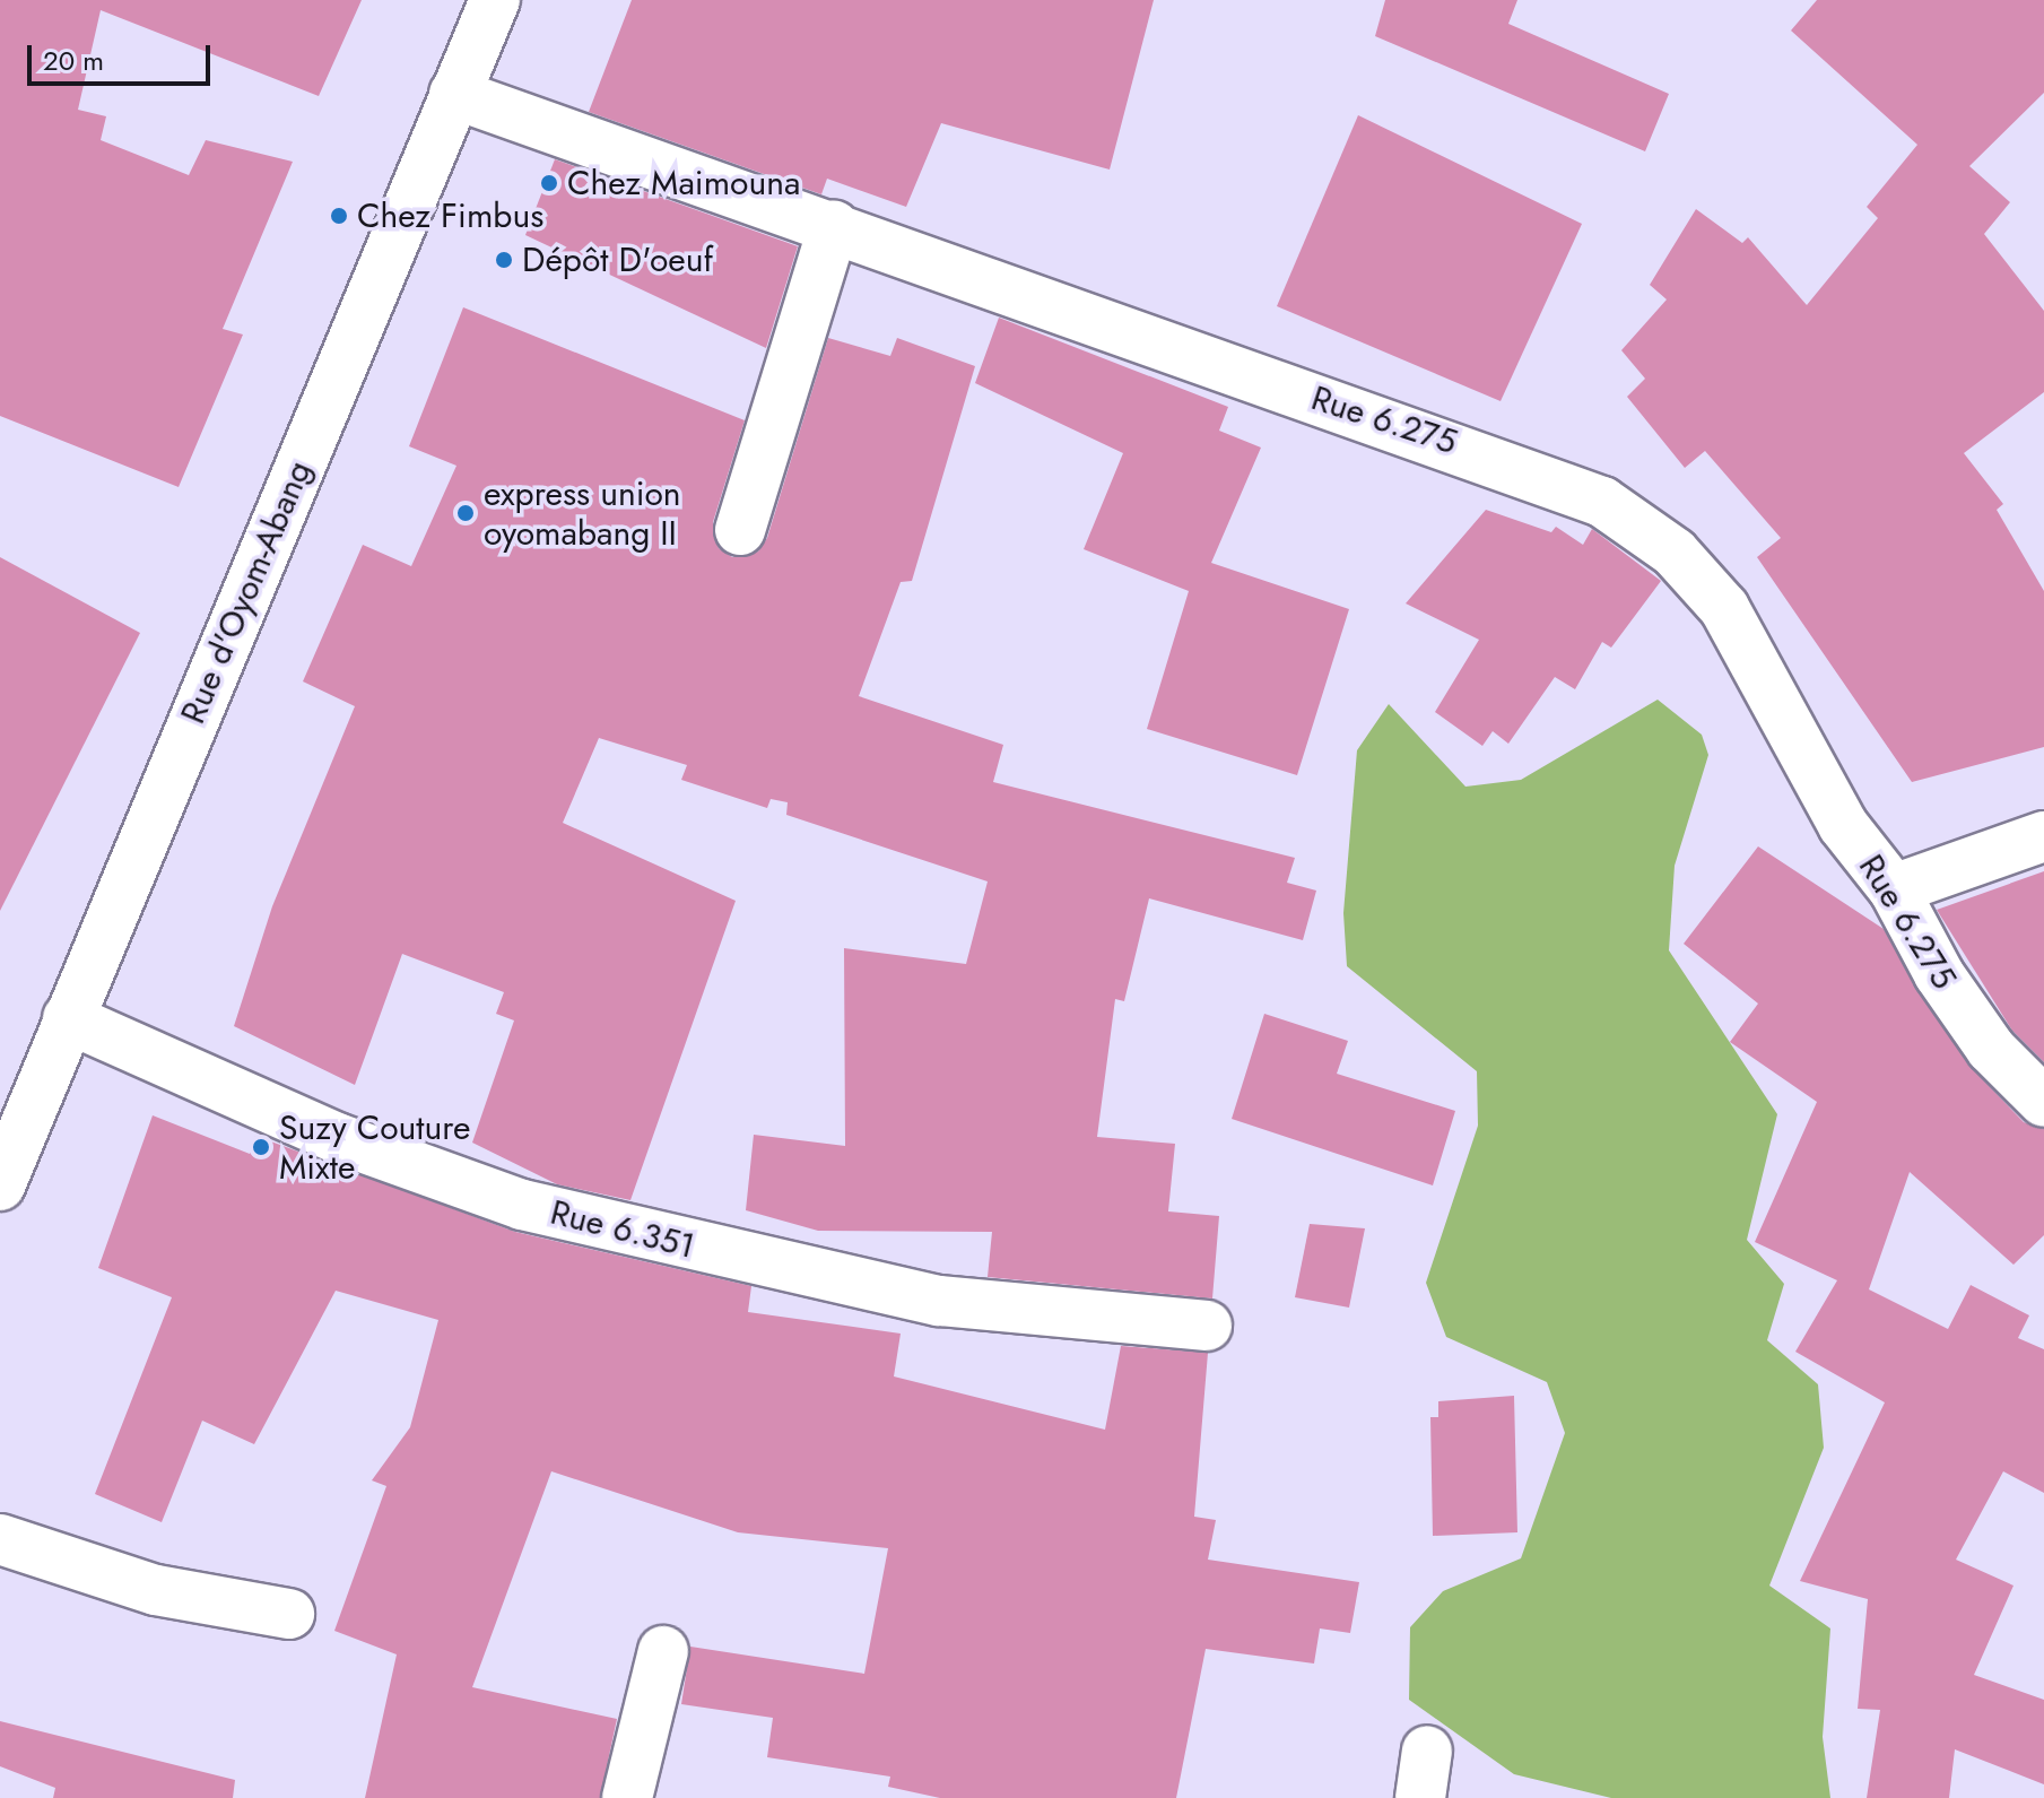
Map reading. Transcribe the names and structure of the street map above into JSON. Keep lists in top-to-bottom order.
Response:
{
  "streets": {
    "street": ["Rue 6.275", "Rue d'Oyom-Abang", "Rue 6.351"]
  },
  "crossings": [
    ["Rue 6.275", "Rue d'Oyom-Abang"],
    ["Rue d'Oyom-Abang", "Rue 6.351"]
  ],
  "places": [
    "Chez Maimouna",
    "Chez Fimbus",
    "Dépôt D'oeuf",
    "express union oyomabang II",
    "Suzy Couture Mixte"
  ],
  "scale_bar": "20 m"
}
